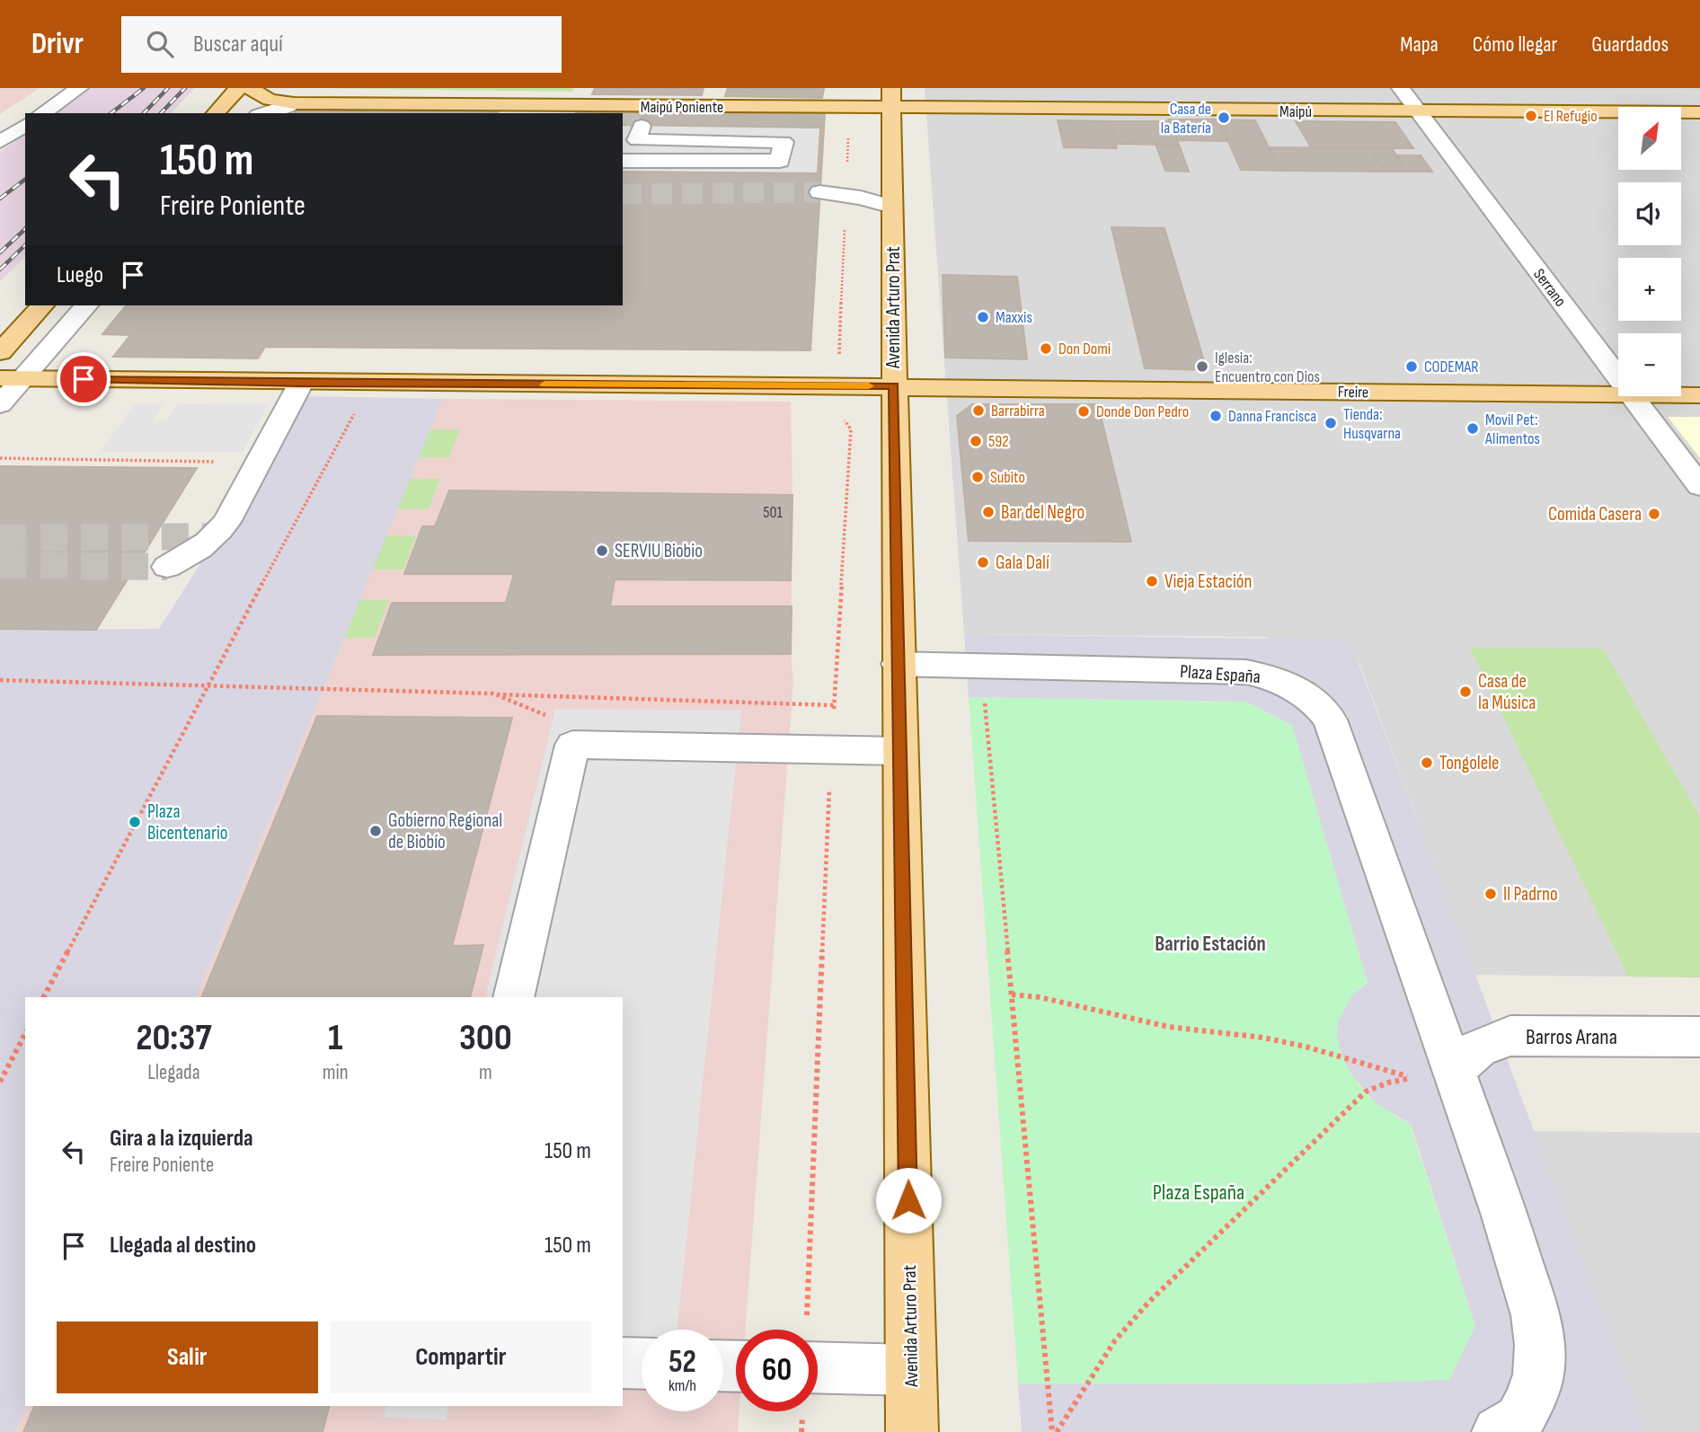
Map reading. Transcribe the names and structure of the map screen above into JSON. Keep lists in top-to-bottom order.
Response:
{
  "streets": {
    "main road": [
      "Maipú Poniente",
      "Maipú",
      "Avenida Arturo Prat",
      "Freire"
    ],
    "street": ["Serrano", "Plaza España", "Barros Arana"]
  },
  "crossings": [
    ["Maipú Poniente", "Maipú"],
    ["Maipú Poniente", "Avenida Arturo Prat"],
    ["Maipú", "Serrano"],
    ["Maipú", "Avenida Arturo Prat"],
    ["Avenida Arturo Prat", "Freire"],
    ["Avenida Arturo Prat", "Plaza España"],
    ["Plaza España", "Barros Arana"]
  ],
  "districts": ["Barrio Estación"],
  "parks": ["Plaza España"],
  "places": [
    "El Refugio",
    "Casa de la Batería",
    "Maxxis",
    "Don Domi",
    "Iglesia: Encuentro con Dios",
    "CODEMAR",
    "Barrabirra",
    "Donde Don Pedro",
    "Danna Francisca",
    "Tienda: Husqvarna",
    "Movil Pet: Alimentos",
    "592",
    "Subito",
    "Bar del Negro",
    "Comida Casera",
    "SERVIU Biobio",
    "Gala Dalí",
    "Vieja Estación",
    "Casa de la Música",
    "Tongolele",
    "Plaza Bicentenario",
    "Gobierno Regional de Biobío",
    "Il Padrno"
  ],
  "house_numbers": ["501"],
  "north": "top right",
  "page": {
    "header": "Drivr",
    "search": "Buscar aquí",
    "nav": ["Mapa", "Cómo llegar", "Guardados"],
    "map_buttons": ["+", "−"],
    "turn": ["150 m", "Freire Poniente"],
    "then": "Luego",
    "eta": [
      "20:37",
      "Llegada",
      "1",
      "min",
      "300",
      "m"
    ],
    "list": [
      {
        "name": "Gira a la izquierda",
        "note": "Freire Poniente",
        "value": "150 m"
      },
      {
        "name": "Llegada al destino",
        "value": "150 m"
      }
    ],
    "buttons": ["Salir", "Compartir"],
    "speed": "52 km/h",
    "limit": "60"
  }
}
